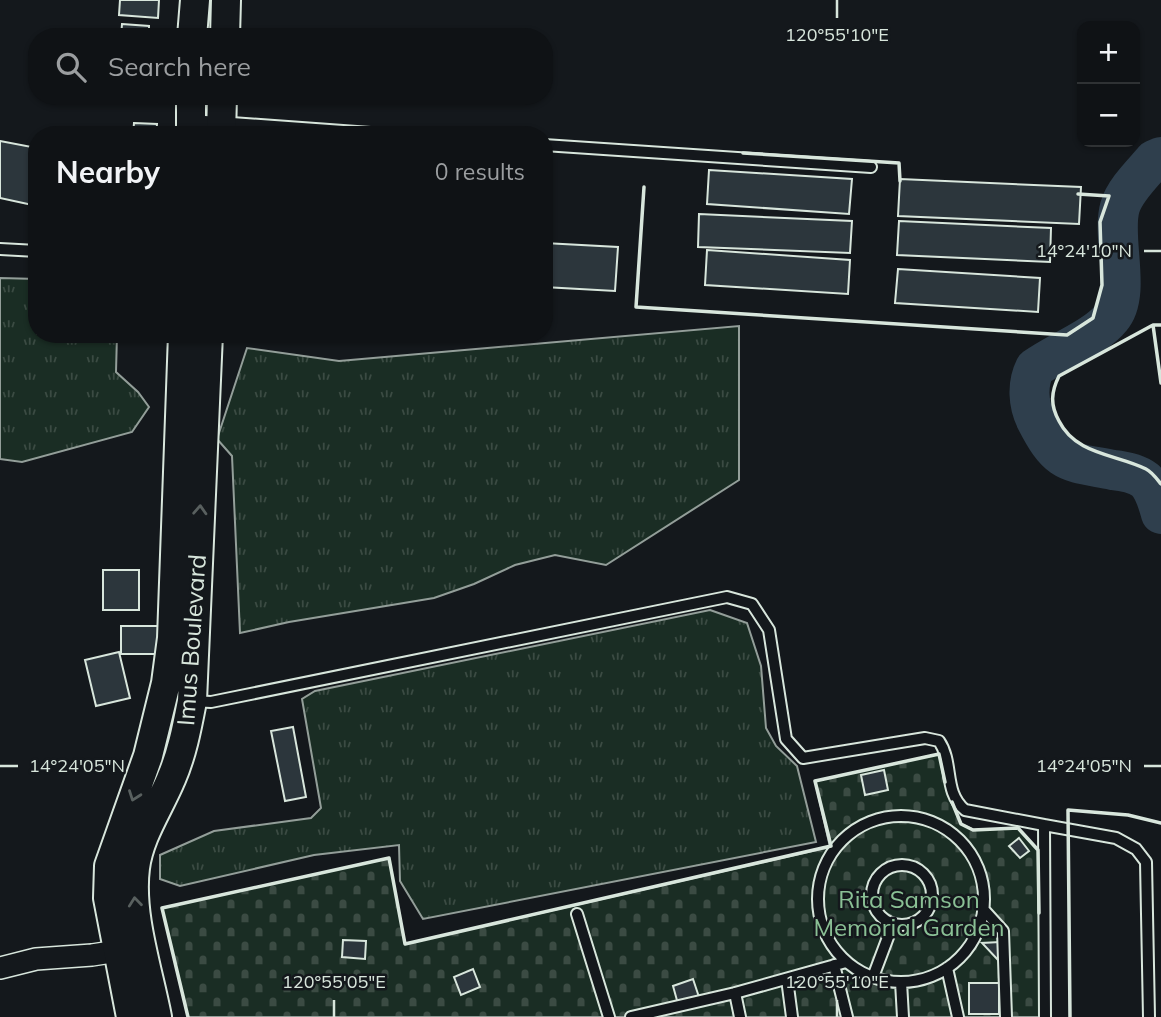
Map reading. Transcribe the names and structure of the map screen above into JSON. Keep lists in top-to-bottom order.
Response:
{
  "streets": {
    "main road": ["Imus Boulevard"]
  },
  "parks": ["Rita Samson Memorial Garden"],
  "page": {
    "map_buttons": ["+", "−"],
    "search": "Search here",
    "heading": ["Nearby", "0 results"]
  },
  "coordinates": [
    "120°55'10\"E",
    "14°24'10\"N",
    "14°24'05\"N",
    "120°55'05\"E"
  ]
}
